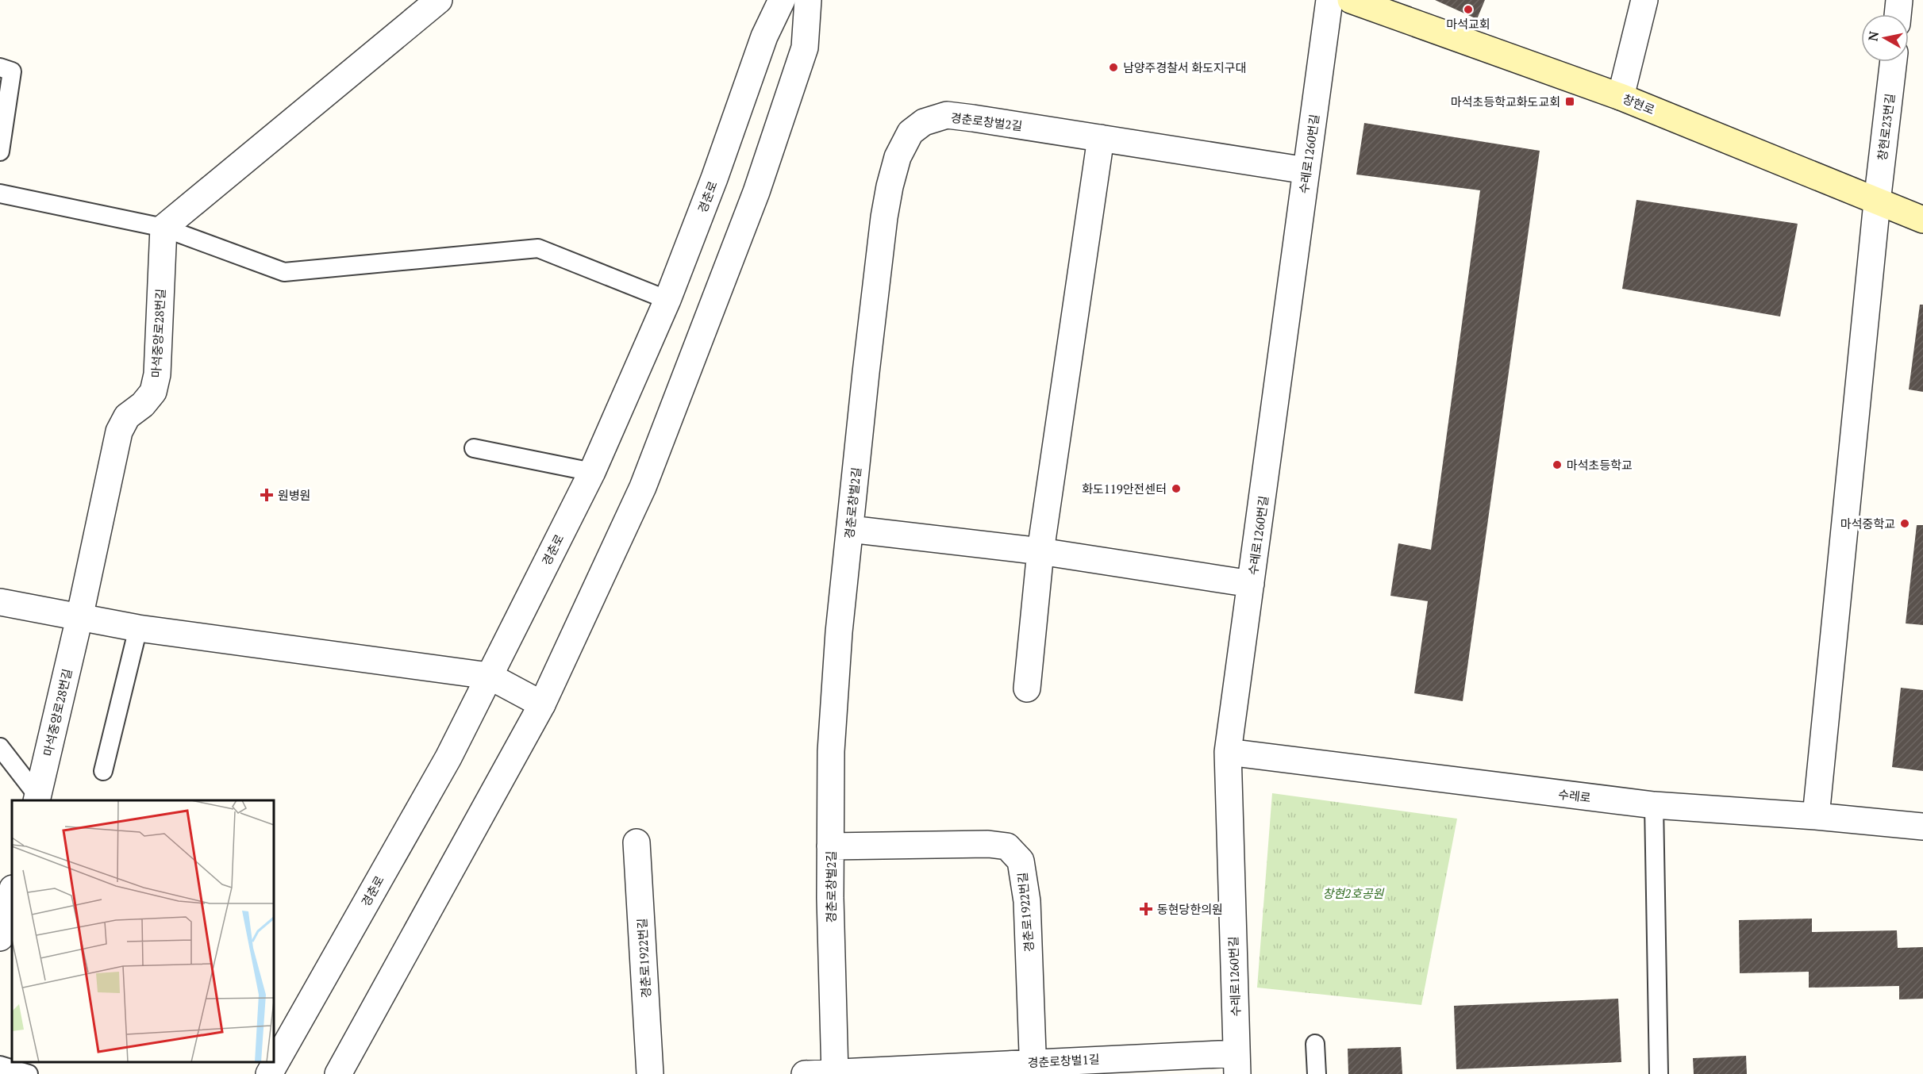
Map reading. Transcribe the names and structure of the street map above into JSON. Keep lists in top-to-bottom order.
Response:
{
  "streets": {
    "main road": ["창현로"],
    "street": [
      "경춘로창벌2길",
      "창현로23번길",
      "수레로1260번길",
      "경춘로",
      "마석중앙로28번길",
      "수레로",
      "경춘로1922번길",
      "경춘로창벌1길"
    ]
  },
  "crossings": [
    ["창현로", "창현로23번길"],
    ["경춘로창벌2길", "수레로1260번길"],
    ["경춘로창벌2길", "경춘로1922번길"],
    ["경춘로창벌2길", "경춘로창벌1길"],
    ["창현로23번길", "수레로"],
    ["수레로1260번길", "수레로"],
    ["수레로1260번길", "경춘로창벌1길"],
    ["경춘로1922번길", "경춘로창벌1길"]
  ],
  "parks": ["창현2호공원"],
  "places": {
    "other": [
      "마석교회",
      "남양주경찰서 화도지구대",
      "마석초등학교",
      "화도119안전센터",
      "마석중학교"
    ],
    "transit": ["마석초등학교화도교회"],
    "health": ["원병원", "동현당한의원"]
  },
  "north": "left"
}
